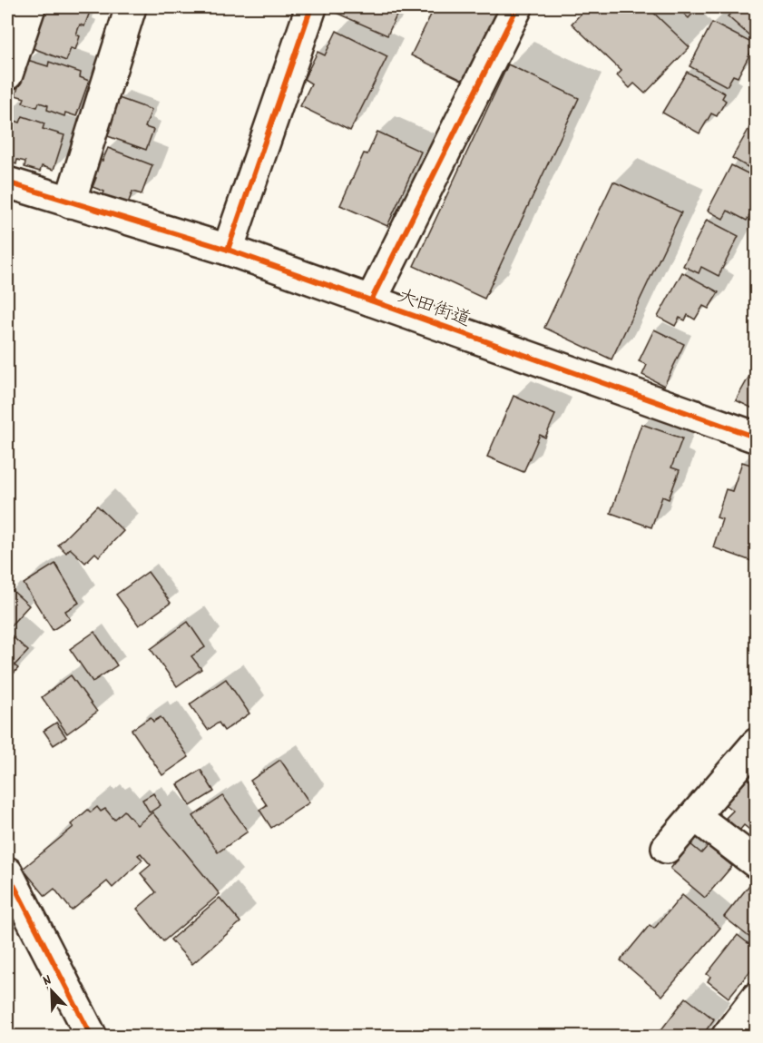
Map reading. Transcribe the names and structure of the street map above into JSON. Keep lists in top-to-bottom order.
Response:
{
  "streets": {
    "street": ["大田街道"]
  },
  "north": "top left"
}
